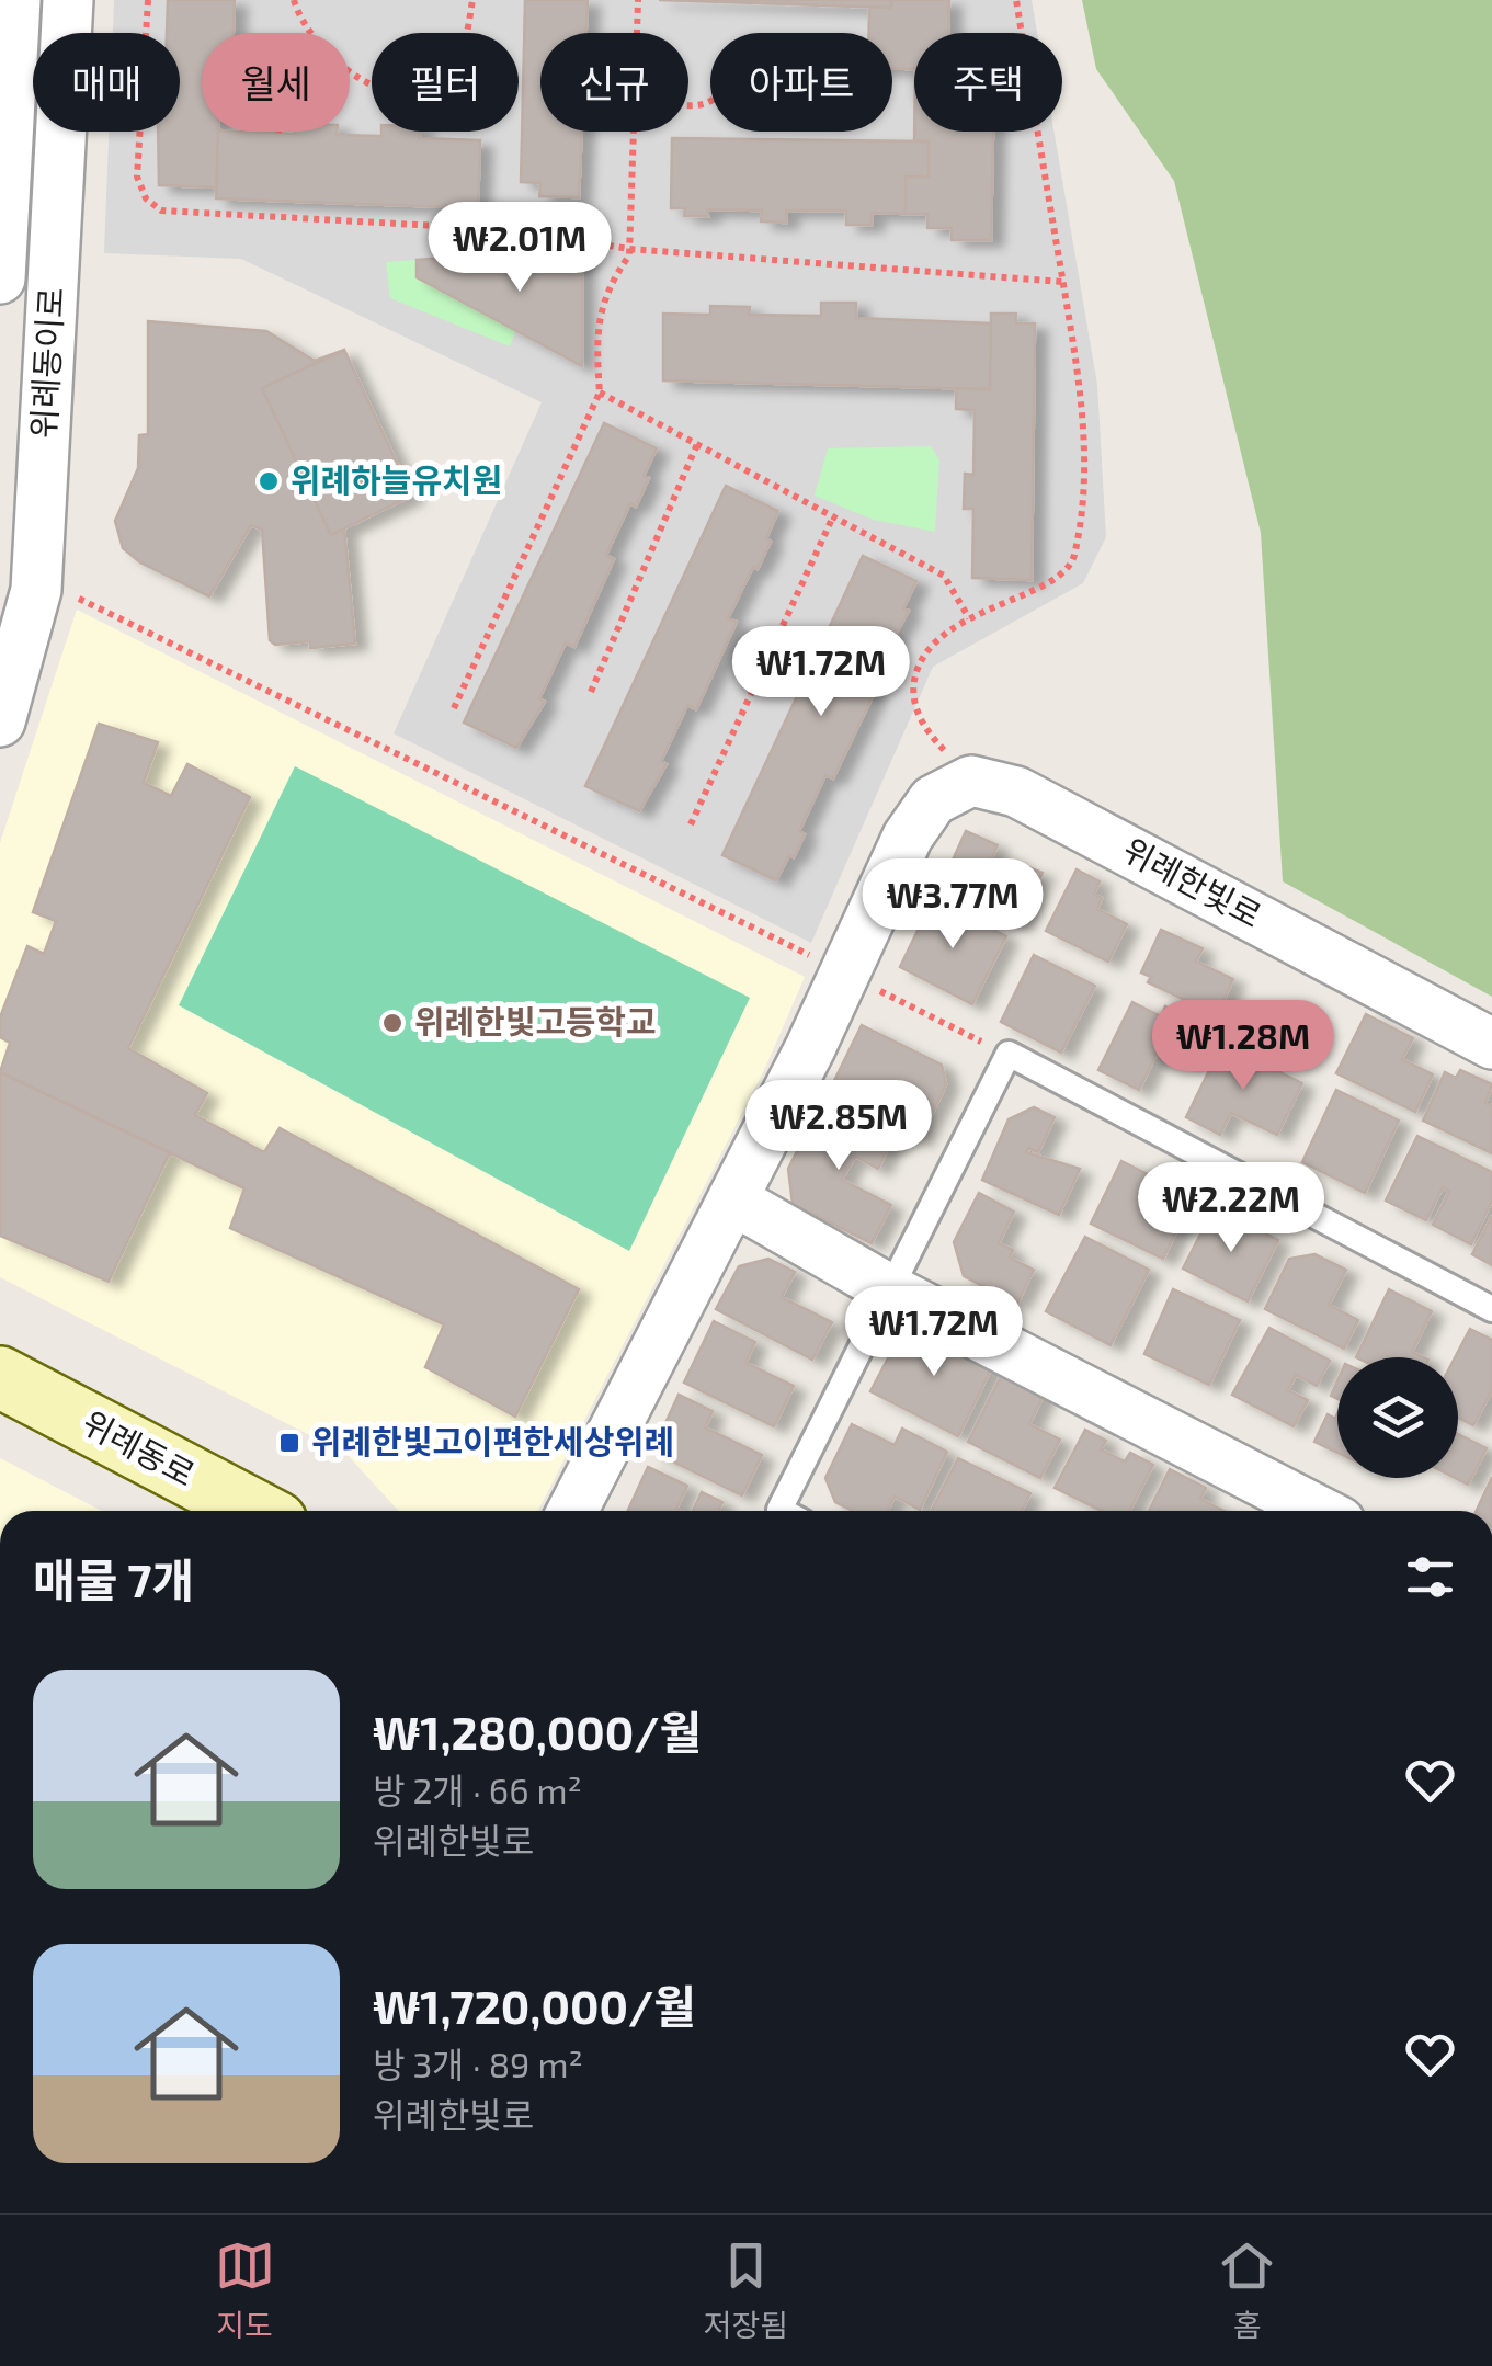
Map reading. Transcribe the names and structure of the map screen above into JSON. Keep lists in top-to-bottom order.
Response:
{
  "streets": {
    "street": ["위례동이로", "위례한빛로", "위례동로"]
  },
  "places": {
    "other": ["위례하늘유치원", "위례한빛고등학교"],
    "transit": ["위례한빛고이편한세상위례"]
  },
  "page": {
    "chip": [
      "매매",
      "월세",
      "필터",
      "신규",
      "아파트",
      "주택"
    ],
    "price": [
      "₩2.01M",
      "₩1.72M",
      "₩3.77M",
      "₩1.28M",
      "₩2.85M",
      "₩2.22M",
      "₩1.72M"
    ],
    "heading": "매물 7개",
    "list": [
      {
        "name": "₩1,280,000/월",
        "note": "방 2개 · 66 m² · 위례한빛로"
      },
      {
        "name": "₩1,720,000/월",
        "note": "방 3개 · 89 m² · 위례한빛로"
      }
    ],
    "tabs": ["지도", "저장됨", "홈"]
  }
}
